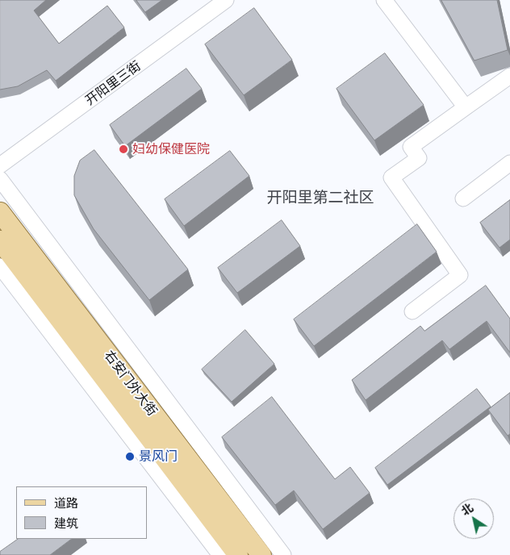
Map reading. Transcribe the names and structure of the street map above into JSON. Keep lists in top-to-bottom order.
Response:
{
  "streets": {
    "main road": ["右安门外大街"],
    "street": ["开阳里三街"]
  },
  "districts": ["开阳里第二社区"],
  "places": ["妇幼保健医院", "景风门"],
  "legend": ["道路", "建筑"],
  "north": "top left"
}
